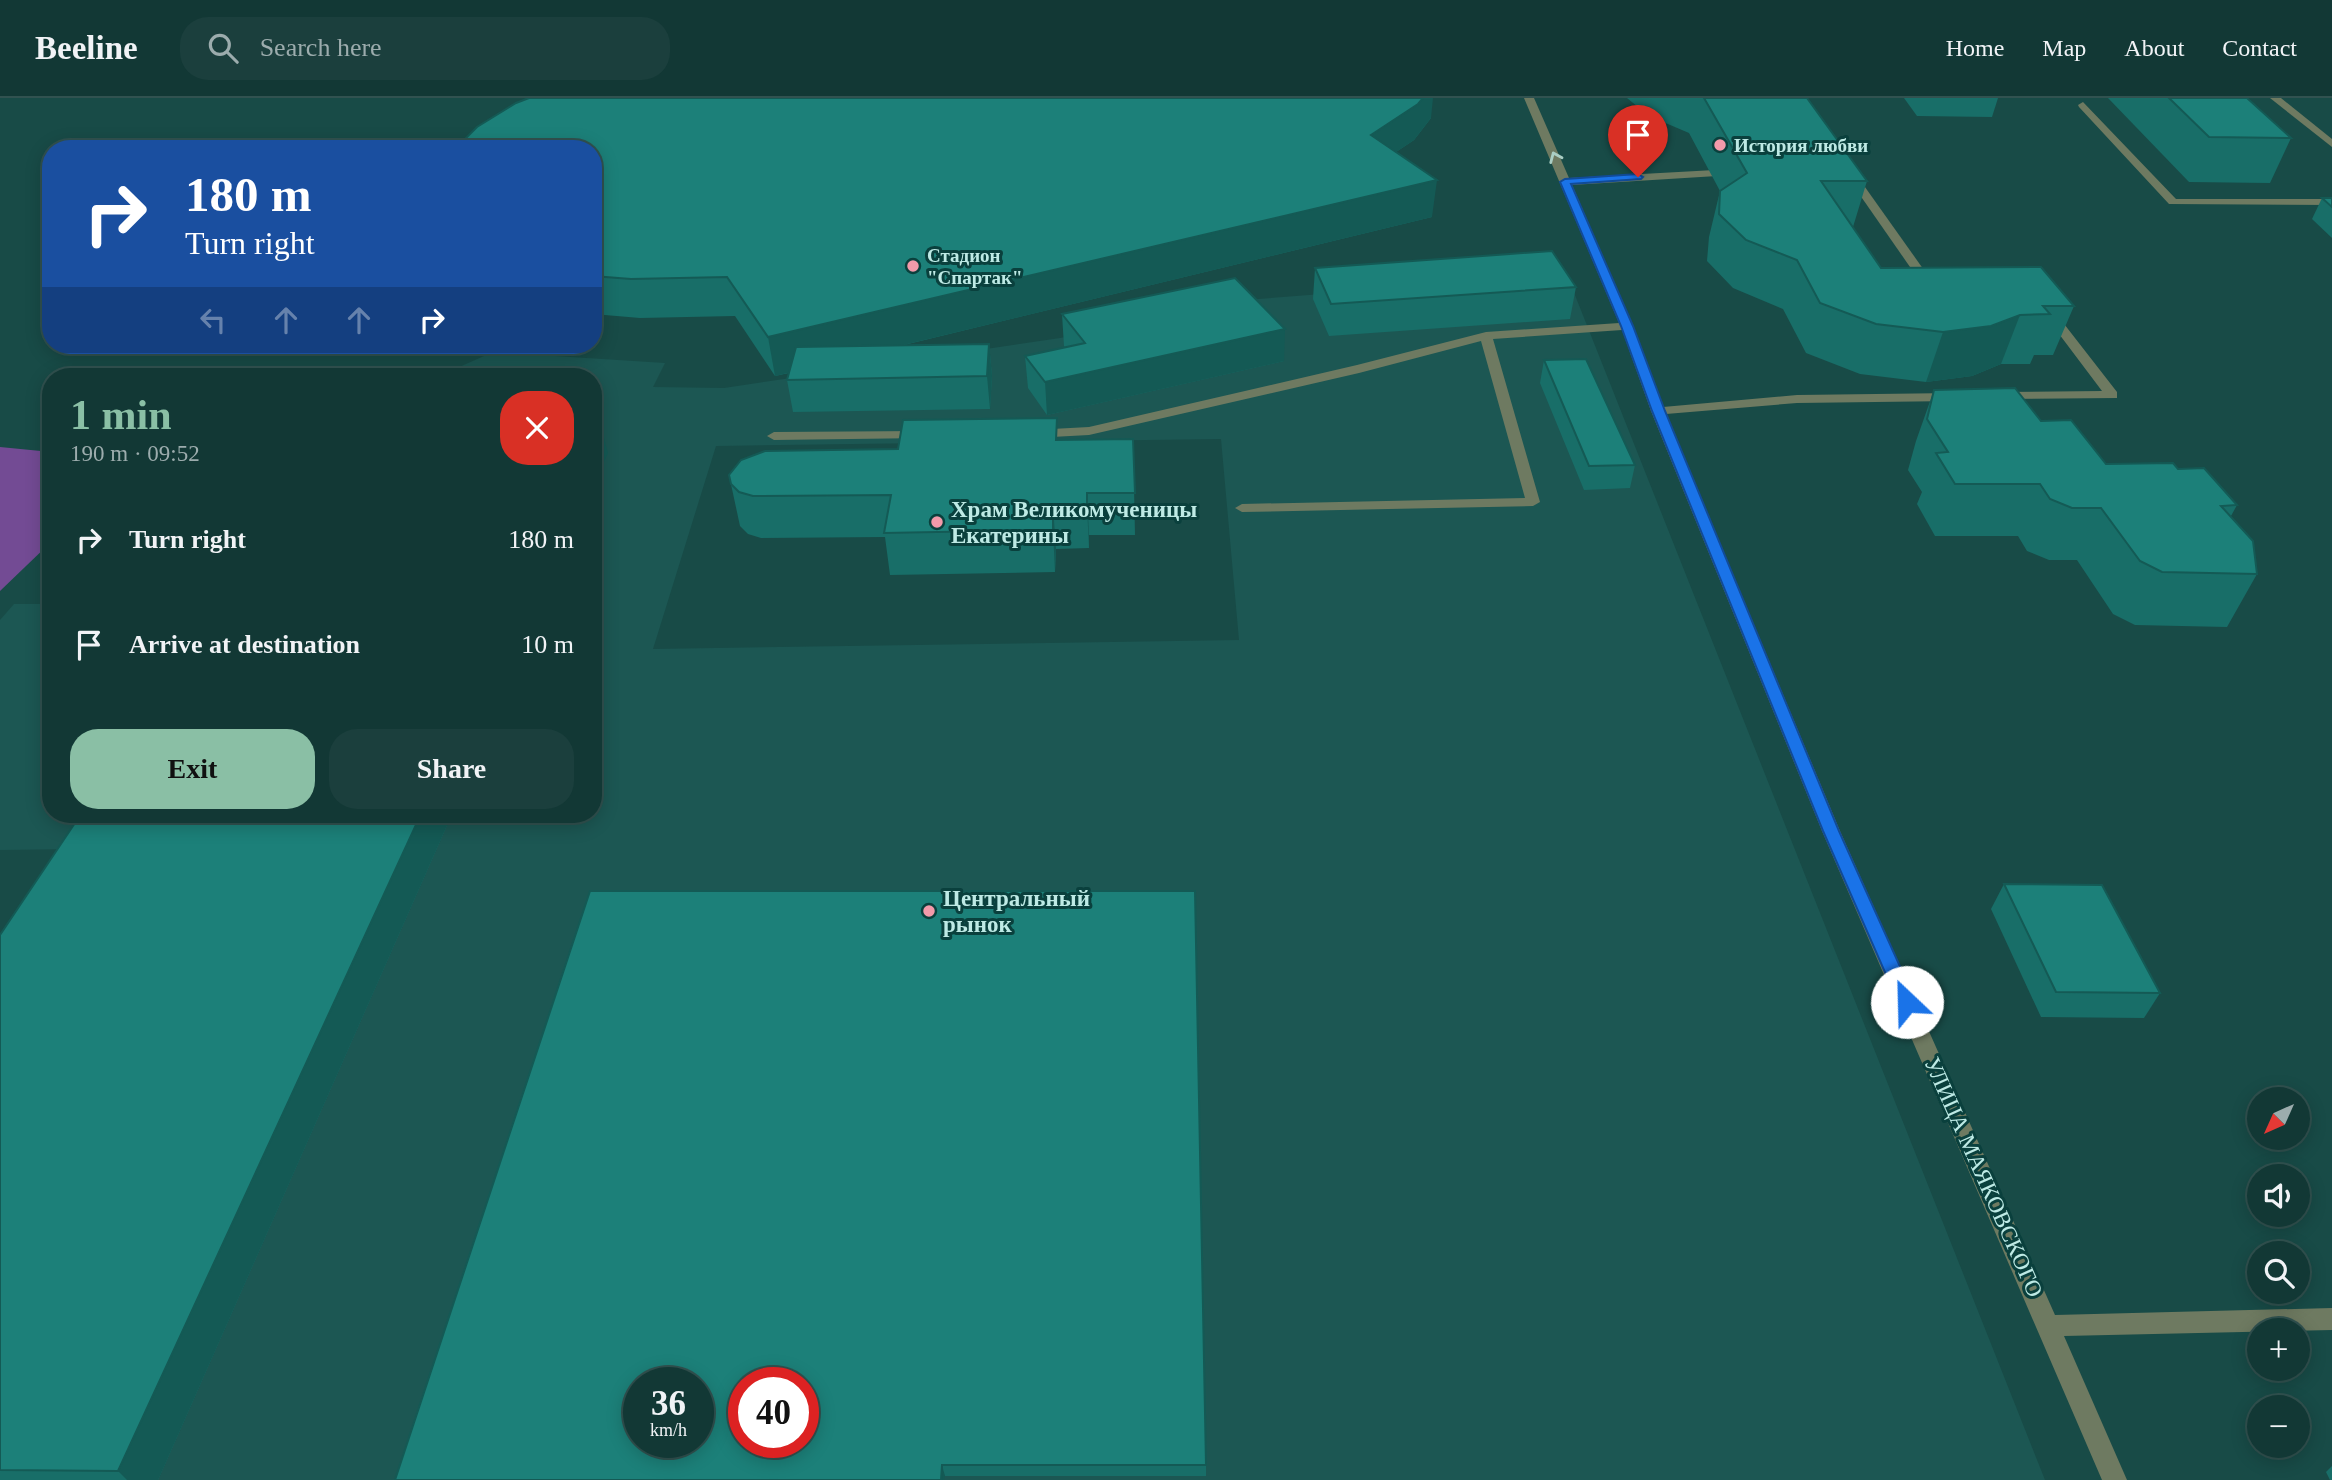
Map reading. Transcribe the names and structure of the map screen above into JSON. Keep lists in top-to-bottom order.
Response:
{
  "streets": {
    "street": ["УЛИЦА МАЯКОВСКОГО"]
  },
  "places": [
    "История любви",
    "Стадион \"Спартак\"",
    "Храм Великомученицы Екатерины",
    "Центральный рынок"
  ],
  "north": "bottom left",
  "page": {
    "header": "Beeline",
    "search": "Search here",
    "nav": [
      "Home",
      "Map",
      "About",
      "Contact"
    ],
    "turn": ["180 m", "Turn right"],
    "heading": ["1 min", "190 m · 09:52"],
    "list": [
      {
        "name": "Turn right",
        "value": "180 m"
      },
      {
        "name": "Arrive at destination",
        "value": "10 m"
      }
    ],
    "buttons": ["Exit", "Share"],
    "map_buttons": ["+", "−"],
    "speed": "36 km/h",
    "limit": "40"
  }
}
